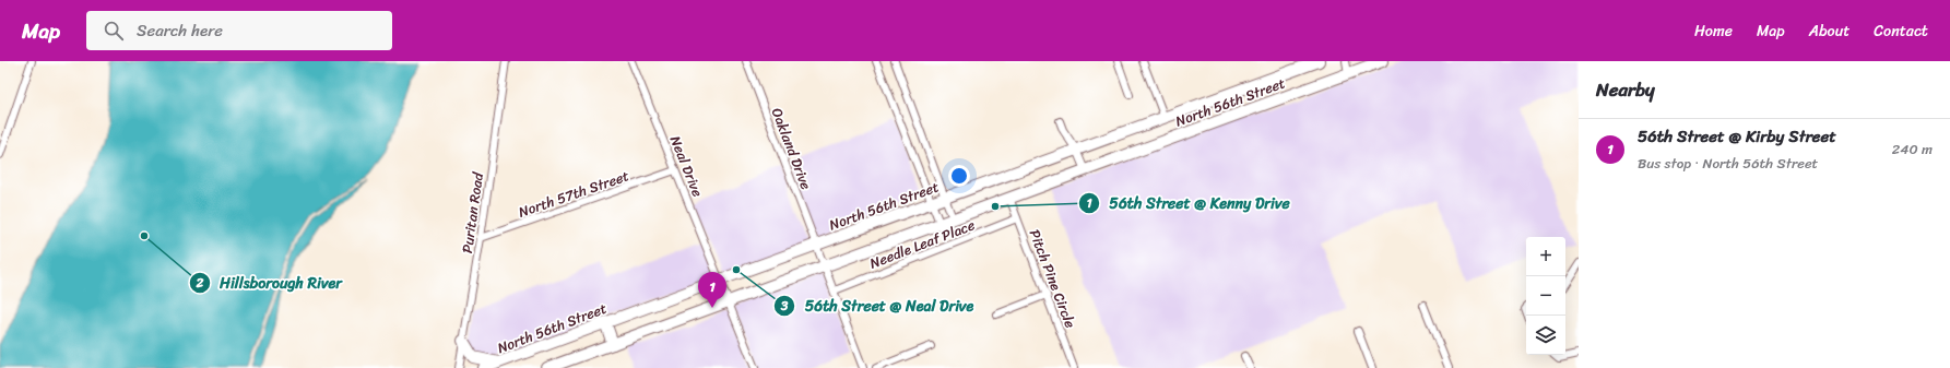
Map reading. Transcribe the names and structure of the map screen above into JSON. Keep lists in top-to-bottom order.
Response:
{
  "streets": {
    "main road": ["North 56th Street"],
    "street": [
      "Oakland Drive",
      "Neal Drive",
      "North 57th Street",
      "Puritan Road",
      "Needle Leaf Place",
      "Pitch Pine Circle"
    ]
  },
  "crossings": [
    ["North 56th Street", "Oakland Drive"],
    ["North 56th Street", "Neal Drive"],
    ["North 56th Street", "Pitch Pine Circle"],
    ["Neal Drive", "North 57th Street"],
    ["North 57th Street", "Puritan Road"],
    ["Needle Leaf Place", "Pitch Pine Circle"]
  ],
  "places": ["56th Street @ Kenny Drive", "Hillsborough River", "56th Street @ Neal Drive"],
  "page": {
    "header": "Map",
    "search": "Search here",
    "nav": [
      "Home",
      "Map",
      "About",
      "Contact"
    ],
    "heading": "Nearby",
    "list": [
      {
        "mark": "1",
        "name": "56th Street @ Kirby Street",
        "note": "Bus stop · North 56th Street",
        "value": "240 m"
      }
    ],
    "map_buttons": ["+", "−"],
    "pins": "1"
  }
}
